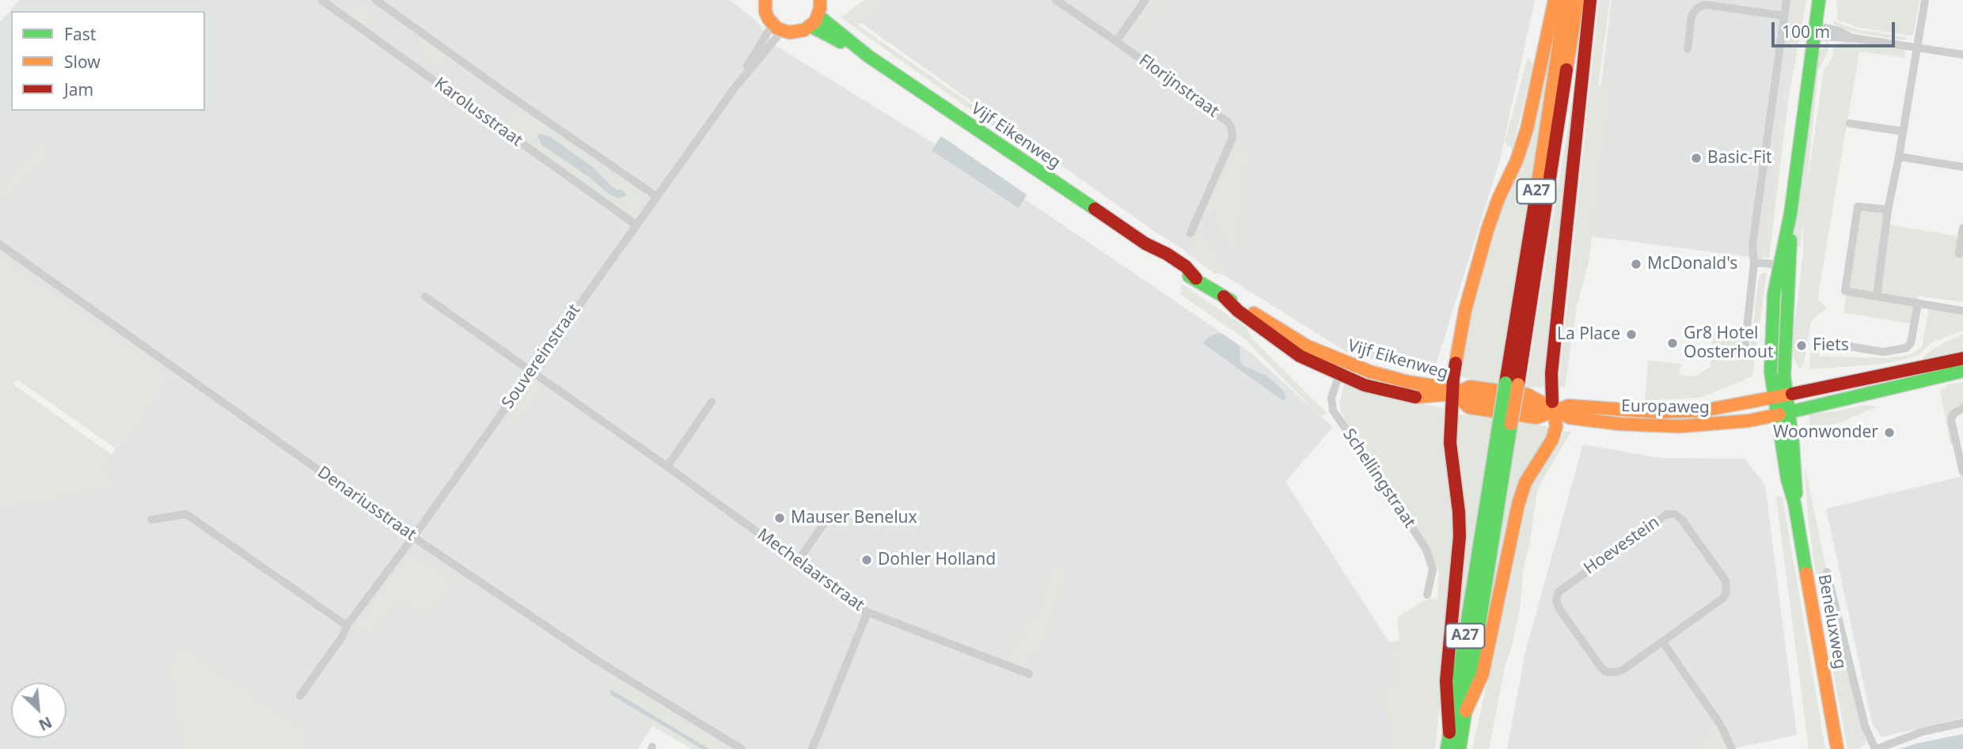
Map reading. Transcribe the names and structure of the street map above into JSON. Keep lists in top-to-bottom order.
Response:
{
  "streets": {
    "main road": [
      "Vijf Eikenweg",
      "A27",
      "Europaweg",
      "Beneluxweg"
    ],
    "street": [
      "Florijnstraat",
      "Karolusstraat",
      "Souvereinstraat",
      "Schellingstraat",
      "Denariusstraat",
      "Hoevestein",
      "Mechelaarstraat"
    ]
  },
  "crossings": [
    ["Karolusstraat", "Souvereinstraat"],
    ["Vijf Eikenweg", "A27"],
    ["Vijf Eikenweg", "Europaweg"],
    ["Vijf Eikenweg", "Schellingstraat"],
    ["A27", "Europaweg"],
    ["Souvereinstraat", "Denariusstraat"],
    ["Souvereinstraat", "Mechelaarstraat"],
    ["Europaweg", "Beneluxweg"]
  ],
  "places": [
    "Basic-Fit",
    "McDonald's",
    "La Place",
    "Gr8 Hotel Oosterhout",
    "Fiets",
    "Woonwonder",
    "Mauser Benelux",
    "Dohler Holland"
  ],
  "legend": ["Fast", "Slow", "Jam"],
  "scale_bar": "100 m",
  "north": "bottom right"
}
